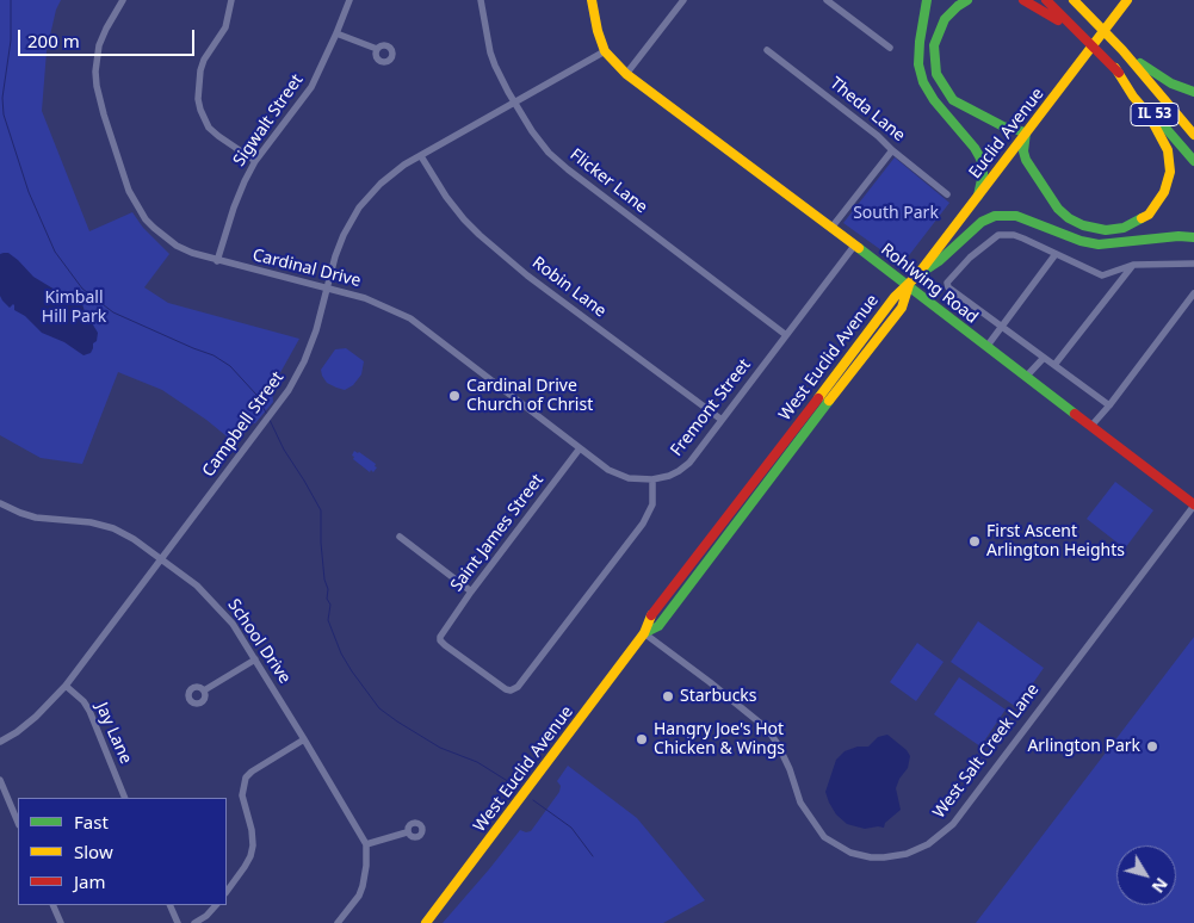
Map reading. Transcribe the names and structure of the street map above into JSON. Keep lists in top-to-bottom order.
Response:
{
  "streets": {
    "main road": [
      "IL 53",
      "Euclid Avenue",
      "Rohlwing Road",
      "West Euclid Avenue"
    ],
    "street": [
      "Theda Lane",
      "Sigwalt Street",
      "Flicker Lane",
      "Cardinal Drive",
      "Robin Lane",
      "Fremont Street",
      "Campbell Street",
      "Saint James Street",
      "School Drive",
      "Jay Lane",
      "West Salt Creek Lane"
    ]
  },
  "crossings": [
    ["Sigwalt Street", "Cardinal Drive"],
    ["Euclid Avenue", "Rohlwing Road"],
    ["Euclid Avenue", "West Euclid Avenue"],
    ["Flicker Lane", "Fremont Street"],
    ["Flicker Lane", "Campbell Street"],
    ["Cardinal Drive", "Fremont Street"],
    ["Cardinal Drive", "Campbell Street"],
    ["Cardinal Drive", "Saint James Street"],
    ["Rohlwing Road", "West Euclid Avenue"],
    ["Rohlwing Road", "Fremont Street"],
    ["Rohlwing Road", "Campbell Street"],
    ["Rohlwing Road", "West Salt Creek Lane"],
    ["Robin Lane", "Fremont Street"],
    ["Robin Lane", "Campbell Street"],
    ["West Euclid Avenue", "West Salt Creek Lane"],
    ["Fremont Street", "Saint James Street"],
    ["Campbell Street", "School Drive"],
    ["Campbell Street", "Jay Lane"]
  ],
  "parks": ["South Park", "Kimball Hill Park"],
  "places": [
    "Cardinal Drive Church of Christ",
    "First Ascent Arlington Heights",
    "Starbucks",
    "Hangry Joe's Hot Chicken & Wings",
    "Arlington Park"
  ],
  "legend": ["Fast", "Slow", "Jam"],
  "scale_bar": "200 m",
  "north": "bottom right"
}
